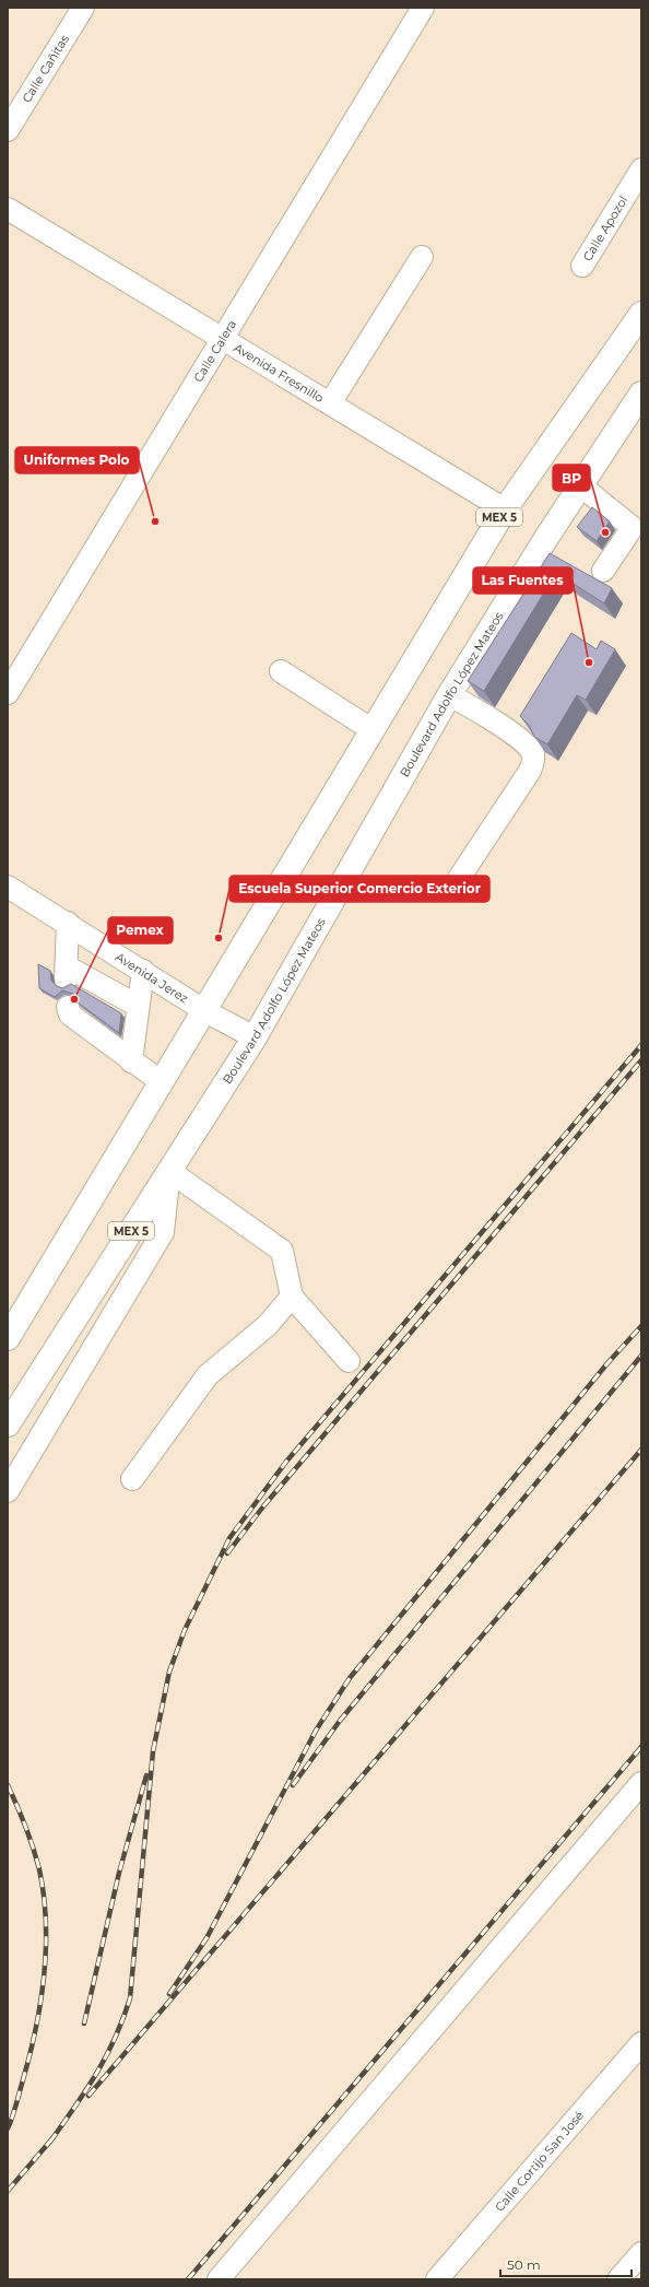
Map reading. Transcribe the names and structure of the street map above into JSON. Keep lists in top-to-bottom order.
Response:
{
  "streets": {
    "main road": ["MEX 5", "Boulevard Adolfo López Mateos"],
    "street": [
      "Calle Cañitas",
      "Calle Apozol",
      "Calle Calera",
      "Avenida Fresnillo",
      "Avenida Jerez",
      "Calle Cortijo San José"
    ]
  },
  "crossings": [
    ["Calle Calera", "Avenida Fresnillo"],
    ["Avenida Fresnillo", "MEX 5"],
    ["MEX 5", "Avenida Jerez"],
    ["Boulevard Adolfo López Mateos", "Avenida Jerez"]
  ],
  "places": [
    "Uniformes Polo",
    "BP",
    "Las Fuentes",
    "Escuela Superior Comercio Exterior",
    "Pemex"
  ],
  "scale_bar": "50 m"
}
